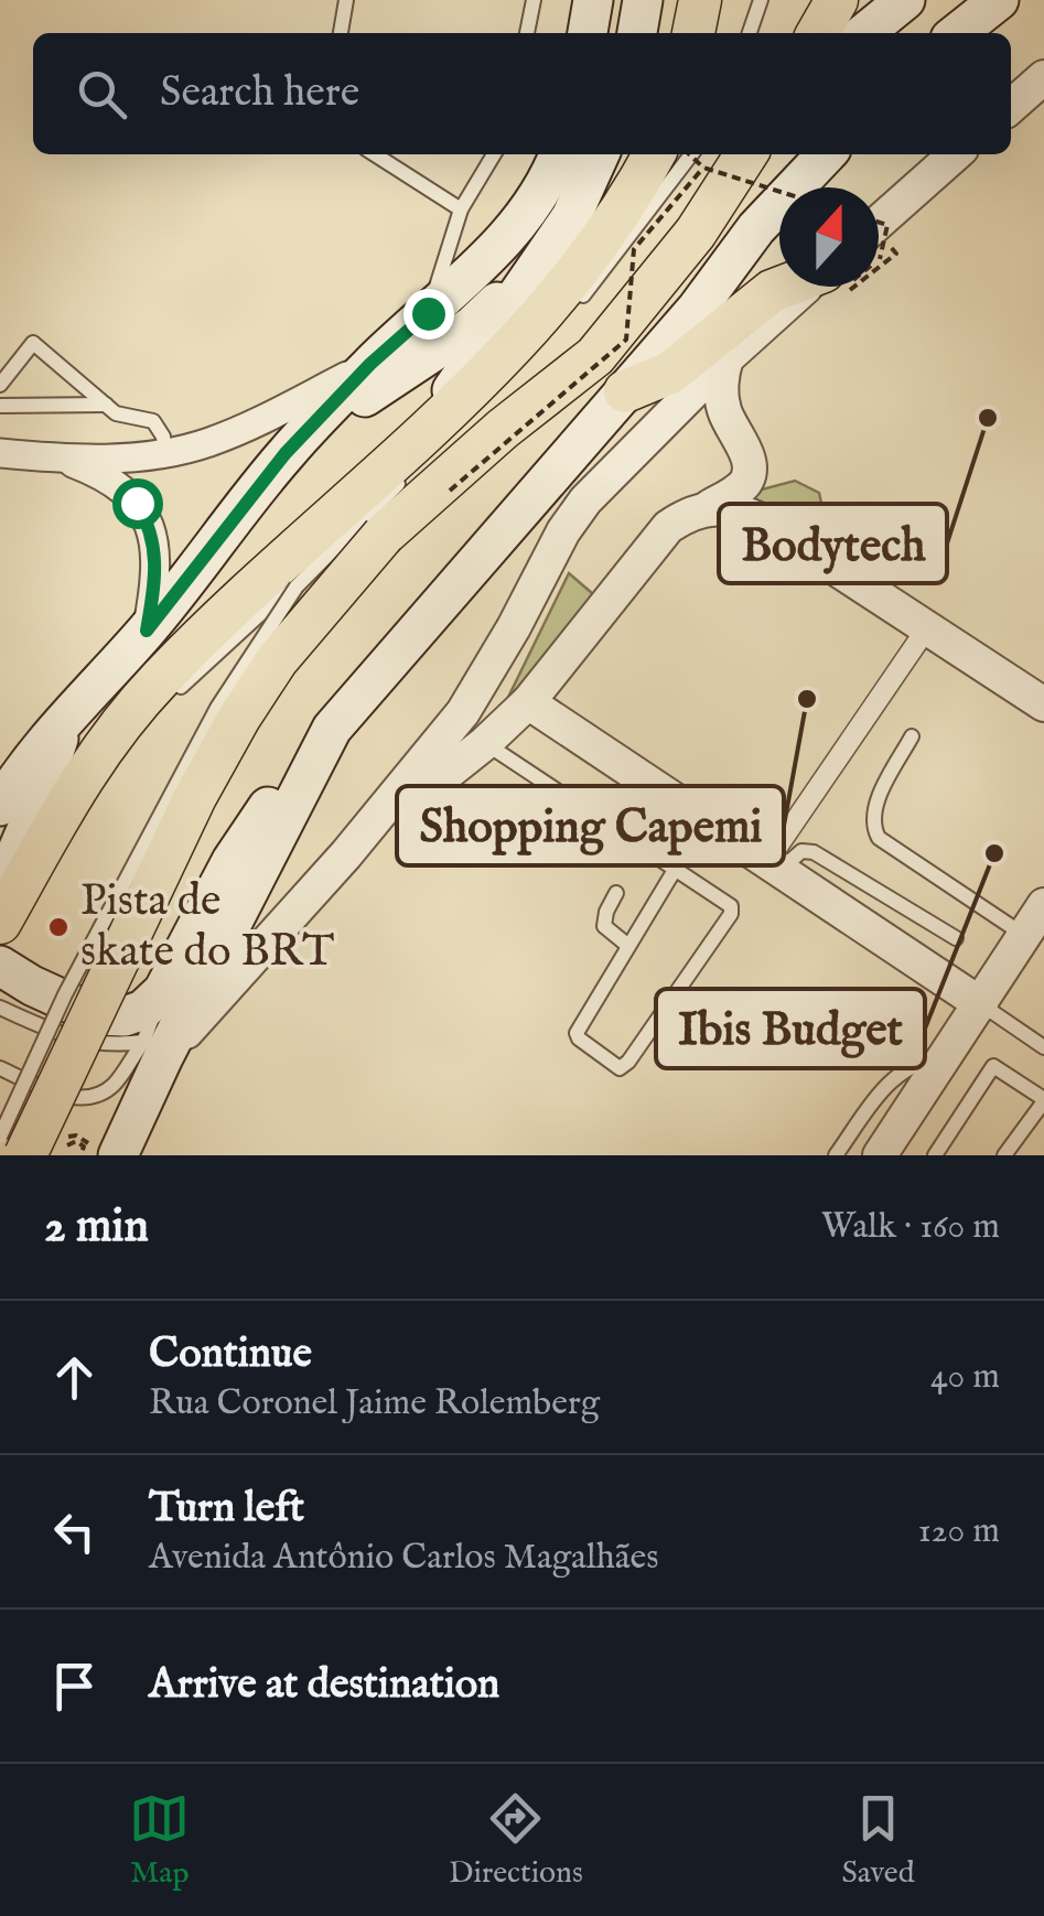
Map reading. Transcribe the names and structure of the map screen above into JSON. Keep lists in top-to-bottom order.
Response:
{
  "places": [
    "Bodytech",
    "Shopping Capemi",
    "Ibis Budget",
    "Pista de skate do BRT"
  ],
  "north": "top",
  "page": {
    "search": "Search here",
    "heading": ["2 min", "Walk · 160 m"],
    "list": [
      ["Continue", "Rua Coronel Jaime Rolemberg", "40 m"],
      ["Turn left", "Avenida Antônio Carlos Magalhães", "120 m"],
      "Arrive at destination"
    ],
    "nav": ["Map", "Directions", "Saved"]
  }
}
